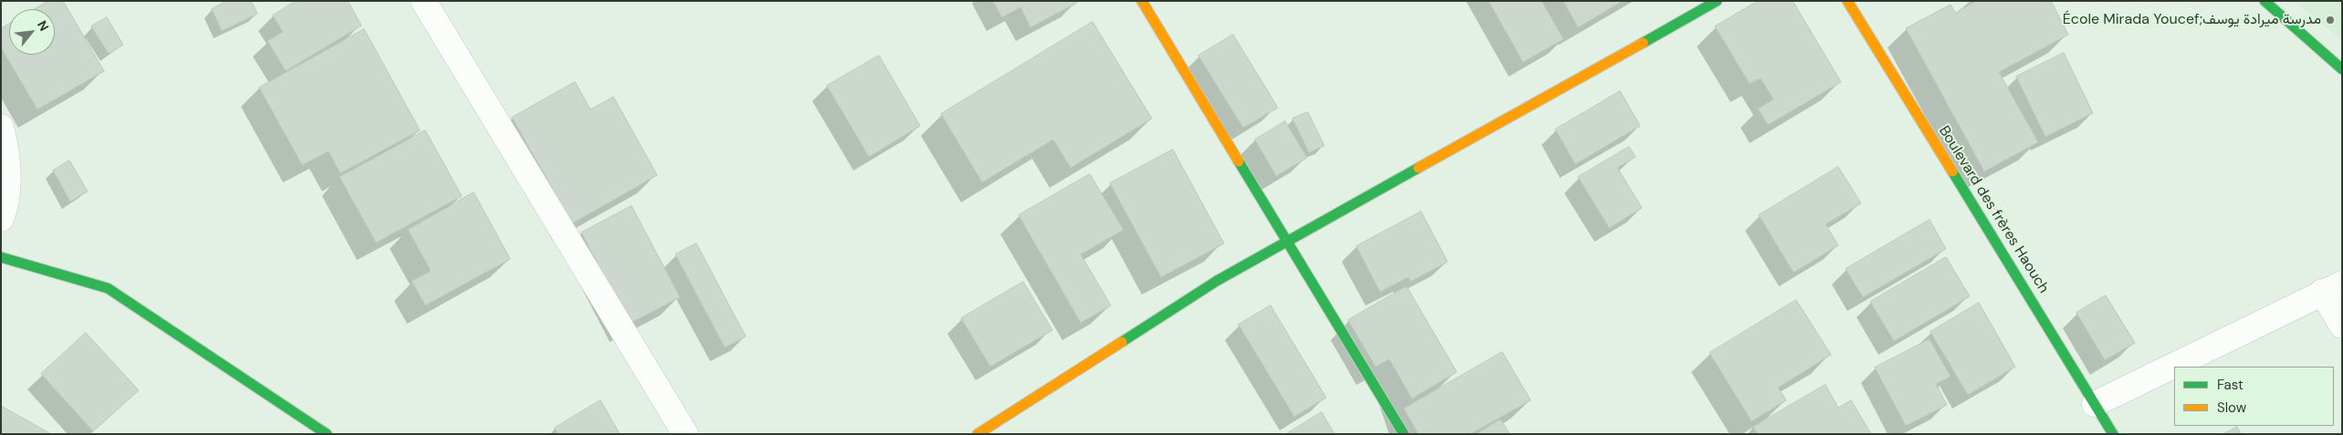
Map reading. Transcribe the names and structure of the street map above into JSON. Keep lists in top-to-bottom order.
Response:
{
  "streets": {
    "main road": ["Boulevard des frères Haouch"]
  },
  "places": ["École Mirada Youcef;مدرسة ميرادة يوسف"],
  "legend": ["Fast", "Slow"],
  "north": "top right"
}
